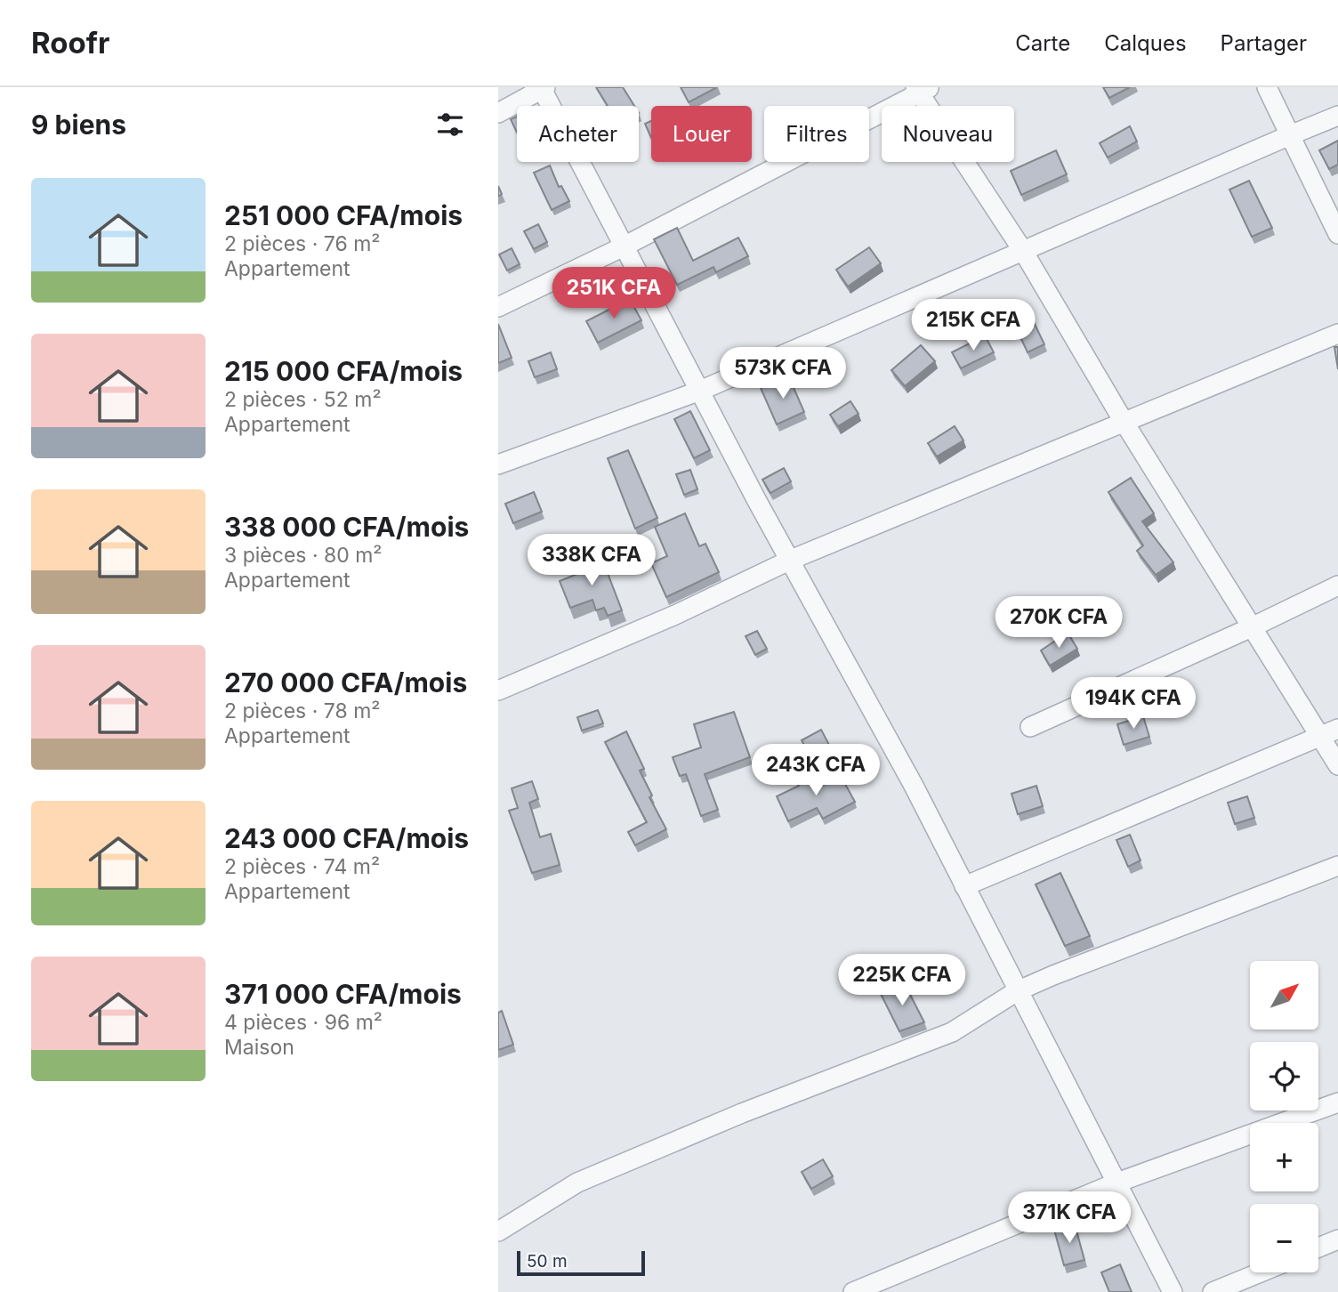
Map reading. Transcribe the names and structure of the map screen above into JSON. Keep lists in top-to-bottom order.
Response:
{
  "scale_bar": "50 m",
  "north": "top right",
  "page": {
    "header": "Roofr",
    "nav": ["Carte", "Calques", "Partager"],
    "heading": "9 biens",
    "chip": [
      "Acheter",
      "Louer",
      "Filtres",
      "Nouveau"
    ],
    "list": [
      {
        "name": "251 000 CFA/mois",
        "note": "2 pièces · 76 m² · Appartement"
      },
      {
        "name": "215 000 CFA/mois",
        "note": "2 pièces · 52 m² · Appartement"
      },
      {
        "name": "338 000 CFA/mois",
        "note": "3 pièces · 80 m² · Appartement"
      },
      {
        "name": "270 000 CFA/mois",
        "note": "2 pièces · 78 m² · Appartement"
      },
      {
        "name": "243 000 CFA/mois",
        "note": "2 pièces · 74 m² · Appartement"
      },
      {
        "name": "371 000 CFA/mois",
        "note": "4 pièces · 96 m² · Maison"
      }
    ],
    "price": [
      "251K CFA",
      "215K CFA",
      "573K CFA",
      "338K CFA",
      "270K CFA",
      "194K CFA",
      "243K CFA",
      "225K CFA",
      "371K CFA"
    ],
    "map_buttons": ["+", "−"],
    "scale": "50 m"
  }
}
